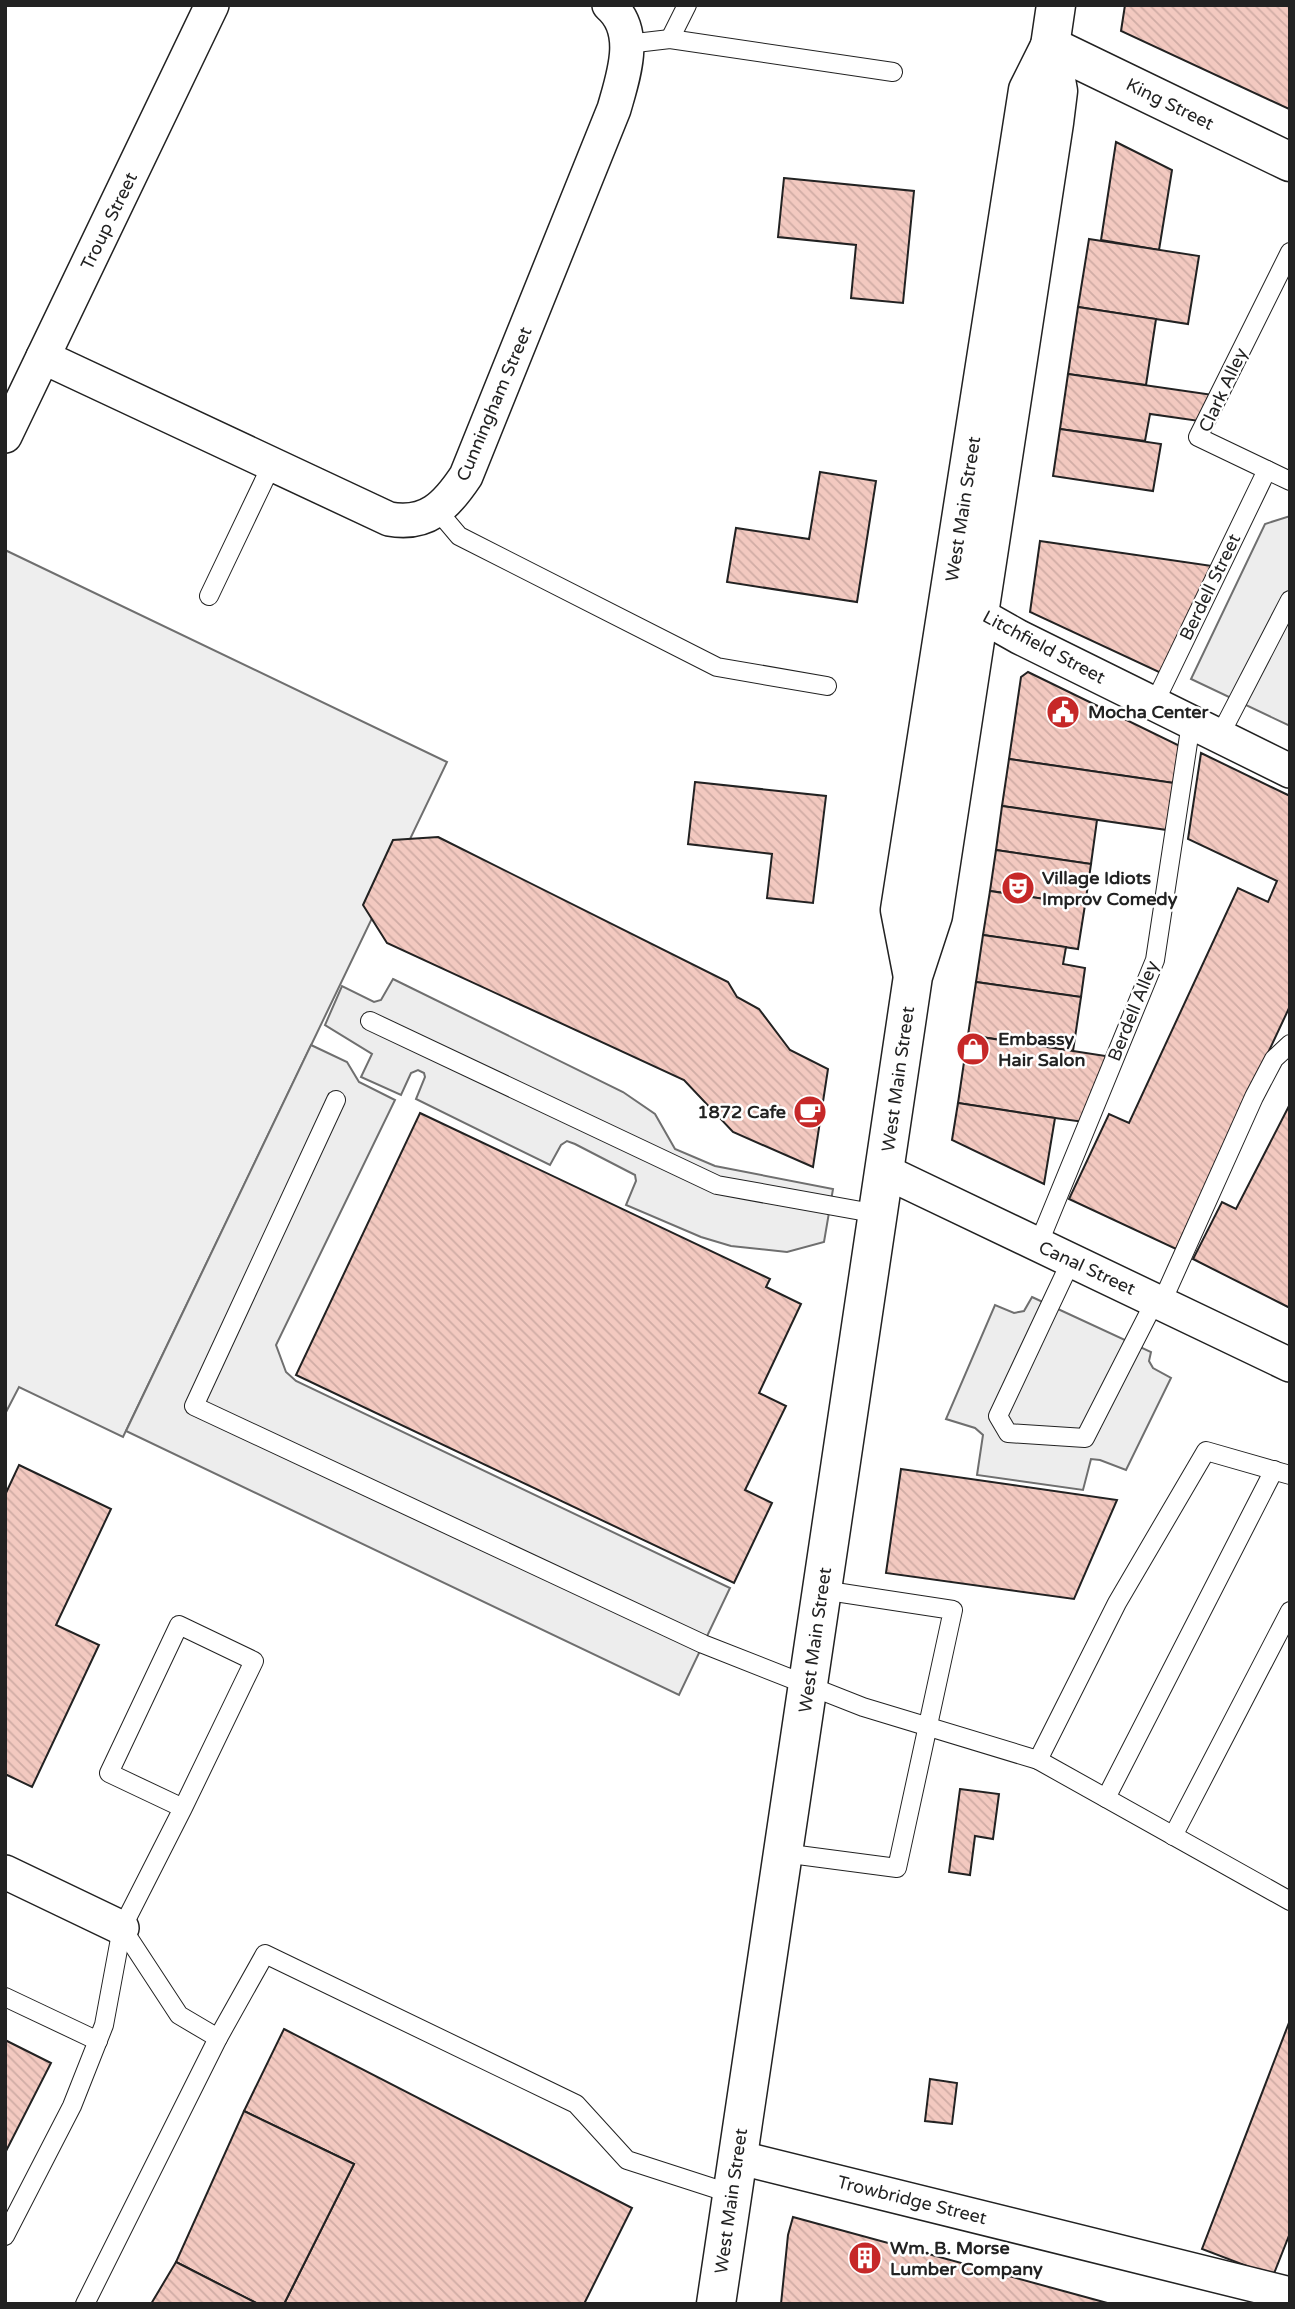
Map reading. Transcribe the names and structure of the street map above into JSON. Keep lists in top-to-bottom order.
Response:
{
  "streets": {
    "main road": ["King Street", "West Main Street"],
    "street": [
      "Troup Street",
      "Cunningham Street",
      "Litchfield Street",
      "Canal Street",
      "Trowbridge Street"
    ],
    "lane": ["Clark Alley", "Berdell Street", "Berdell Alley"]
  },
  "crossings": [
    ["King Street", "West Main Street"],
    ["Troup Street", "Cunningham Street"],
    ["Clark Alley", "Berdell Street"],
    ["West Main Street", "Litchfield Street"],
    ["West Main Street", "Canal Street"],
    ["West Main Street", "Trowbridge Street"],
    ["Berdell Street", "Litchfield Street"],
    ["Litchfield Street", "Berdell Alley"],
    ["Berdell Alley", "Canal Street"]
  ],
  "places": {
    "public building": ["Mocha Center"],
    "theatre": ["Village Idiots Improv Comedy"],
    "shop": ["Embassy Hair Salon"],
    "cafe": ["1872 Cafe"],
    "building": ["Wm. B. Morse Lumber Company"]
  }
}
